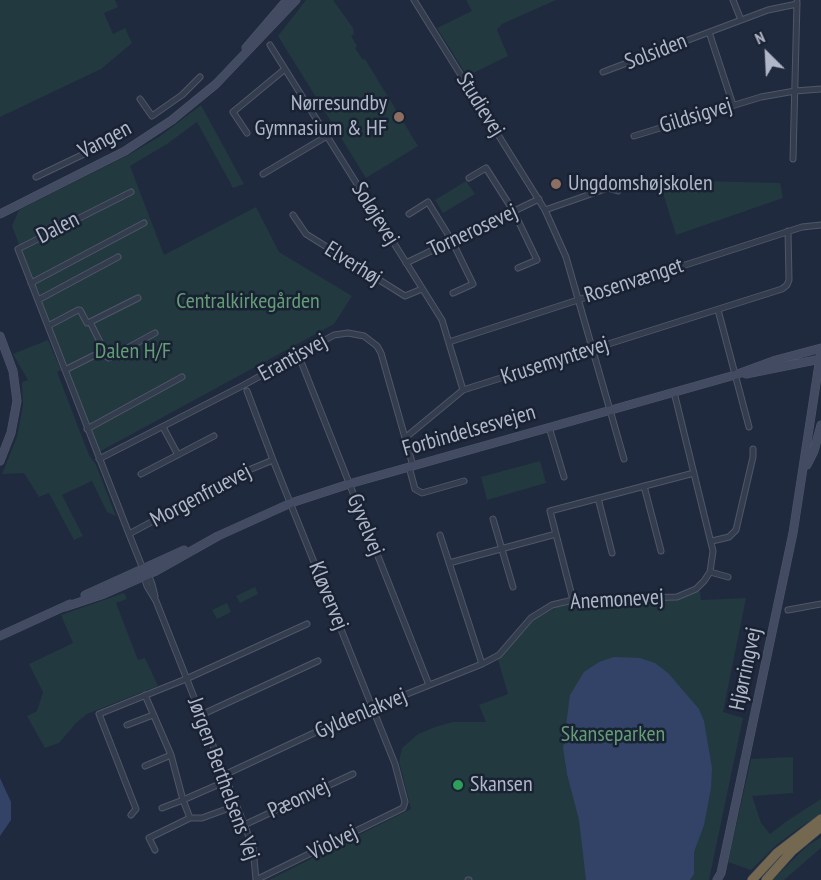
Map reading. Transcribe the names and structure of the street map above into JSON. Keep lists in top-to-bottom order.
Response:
{
  "streets": {
    "street": [
      "Solsiden",
      "Studievej",
      "Gildsigvej",
      "Vangen",
      "Soløjevej",
      "Dalen",
      "Tornerosevej",
      "Elverhøj",
      "Rosenvænget",
      "Erantisvej",
      "Krusemyntevej",
      "Forbindelsesvejen",
      "Morgenfruevej",
      "Gyvelvej",
      "Kløvervej",
      "Anemonevej",
      "Hjørringvej",
      "Gyldenlakvej",
      "Jørgen Berthelsens Vej",
      "Pæonvej",
      "Violvej"
    ]
  },
  "crossings": [
    ["Solsiden", "Gildsigvej"],
    ["Studievej", "Tornerosevej"],
    ["Studievej", "Rosenvænget"],
    ["Studievej", "Krusemyntevej"],
    ["Studievej", "Forbindelsesvejen"],
    ["Soløjevej", "Tornerosevej"],
    ["Soløjevej", "Elverhøj"],
    ["Soløjevej", "Rosenvænget"],
    ["Soløjevej", "Krusemyntevej"],
    ["Dalen", "Erantisvej"],
    ["Dalen", "Jørgen Berthelsens Vej"],
    ["Rosenvænget", "Krusemyntevej"],
    ["Erantisvej", "Krusemyntevej"],
    ["Erantisvej", "Forbindelsesvejen"],
    ["Erantisvej", "Jørgen Berthelsens Vej"],
    ["Forbindelsesvejen", "Gyvelvej"],
    ["Forbindelsesvejen", "Kløvervej"],
    ["Forbindelsesvejen", "Hjørringvej"],
    ["Forbindelsesvejen", "Jørgen Berthelsens Vej"],
    ["Morgenfruevej", "Kløvervej"],
    ["Morgenfruevej", "Jørgen Berthelsens Vej"],
    ["Gyvelvej", "Gyldenlakvej"],
    ["Kløvervej", "Gyldenlakvej"],
    ["Kløvervej", "Violvej"],
    ["Anemonevej", "Gyldenlakvej"],
    ["Gyldenlakvej", "Jørgen Berthelsens Vej"],
    ["Jørgen Berthelsens Vej", "Pæonvej"],
    ["Jørgen Berthelsens Vej", "Violvej"]
  ],
  "parks": ["Centralkirkegården", "Dalen H/F", "Skanseparken"],
  "places": ["Nørresundby Gymnasium & HF", "Ungdomshøjskolen", "Skansen"],
  "north": "top left"
}
